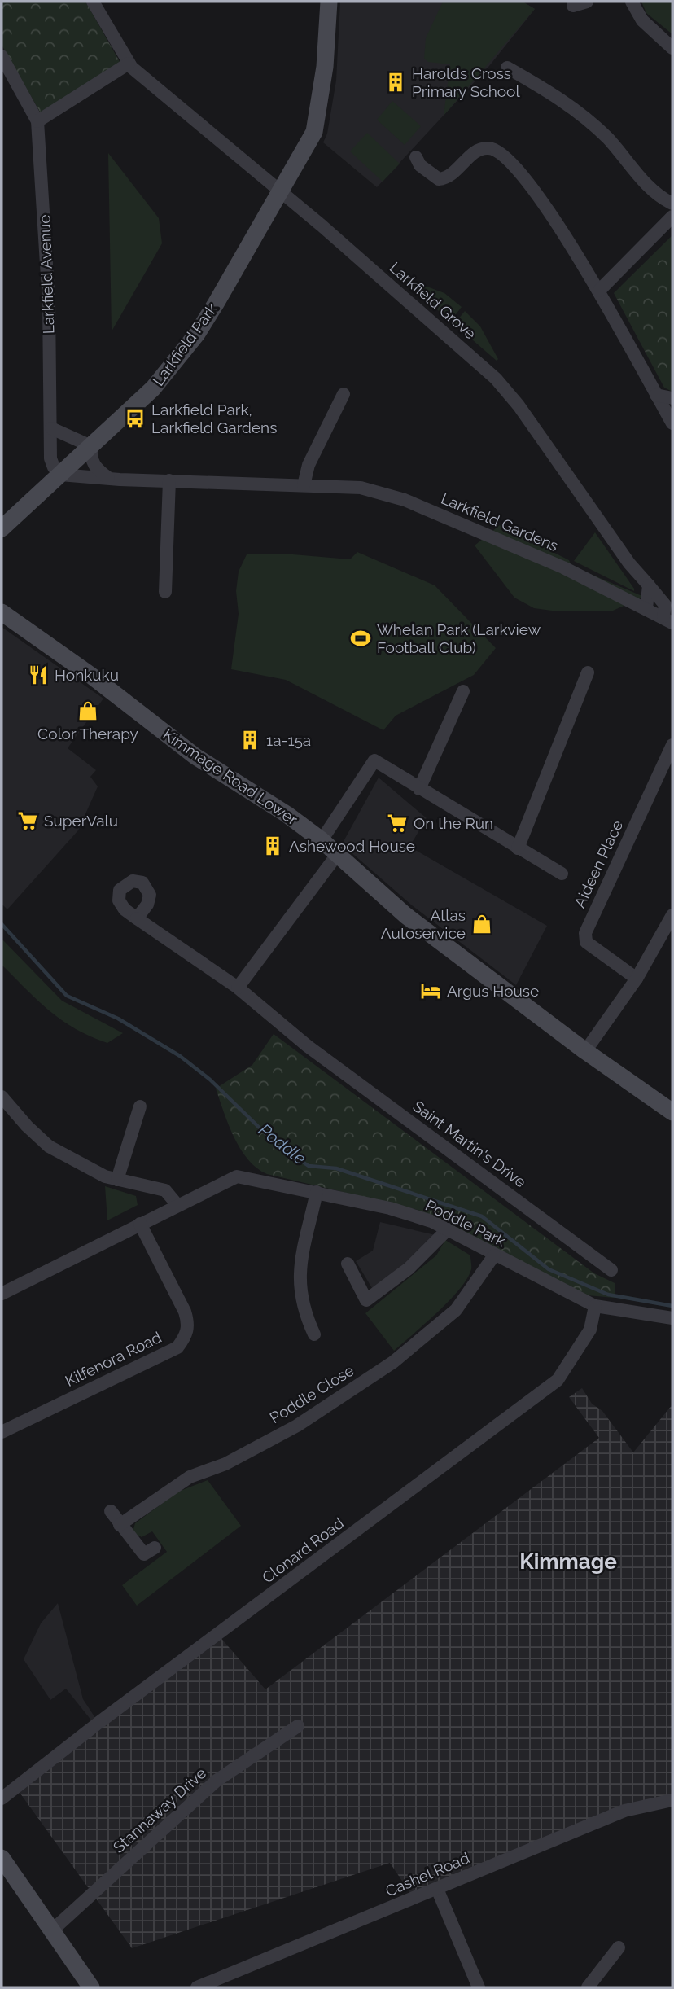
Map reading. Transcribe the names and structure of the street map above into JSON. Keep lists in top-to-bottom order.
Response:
{
  "streets": {
    "main road": ["Larkfield Park", "Kimmage Road Lower"],
    "street": [
      "Larkfield Avenue",
      "Larkfield Grove",
      "Larkfield Gardens",
      "Aideen Place",
      "Saint Martin's Drive",
      "Poddle Park",
      "Kilfenora Road",
      "Poddle Close",
      "Clonard Road",
      "Stannaway Drive",
      "Cashel Road"
    ]
  },
  "crossings": [
    ["Larkfield Avenue", "Larkfield Park"],
    ["Larkfield Avenue", "Larkfield Gardens"],
    ["Larkfield Grove", "Larkfield Park"],
    ["Larkfield Grove", "Larkfield Gardens"],
    ["Larkfield Park", "Larkfield Gardens"],
    ["Poddle Park", "Poddle Close"],
    ["Poddle Park", "Clonard Road"]
  ],
  "districts": ["Kimmage"],
  "water": ["Poddle"],
  "places": {
    "building": ["Harolds Cross Primary School", "1a-15a", "Ashewood House"],
    "bus stop": ["Larkfield Park, Larkfield Gardens"],
    "sports": ["Whelan Park (Larkview Football Club)"],
    "restaurant": ["Honkuku"],
    "shop": ["Color Therapy", "Atlas Autoservice"],
    "supermarket": ["SuperValu", "On the Run"],
    "hotel": ["Argus House"]
  }
}
